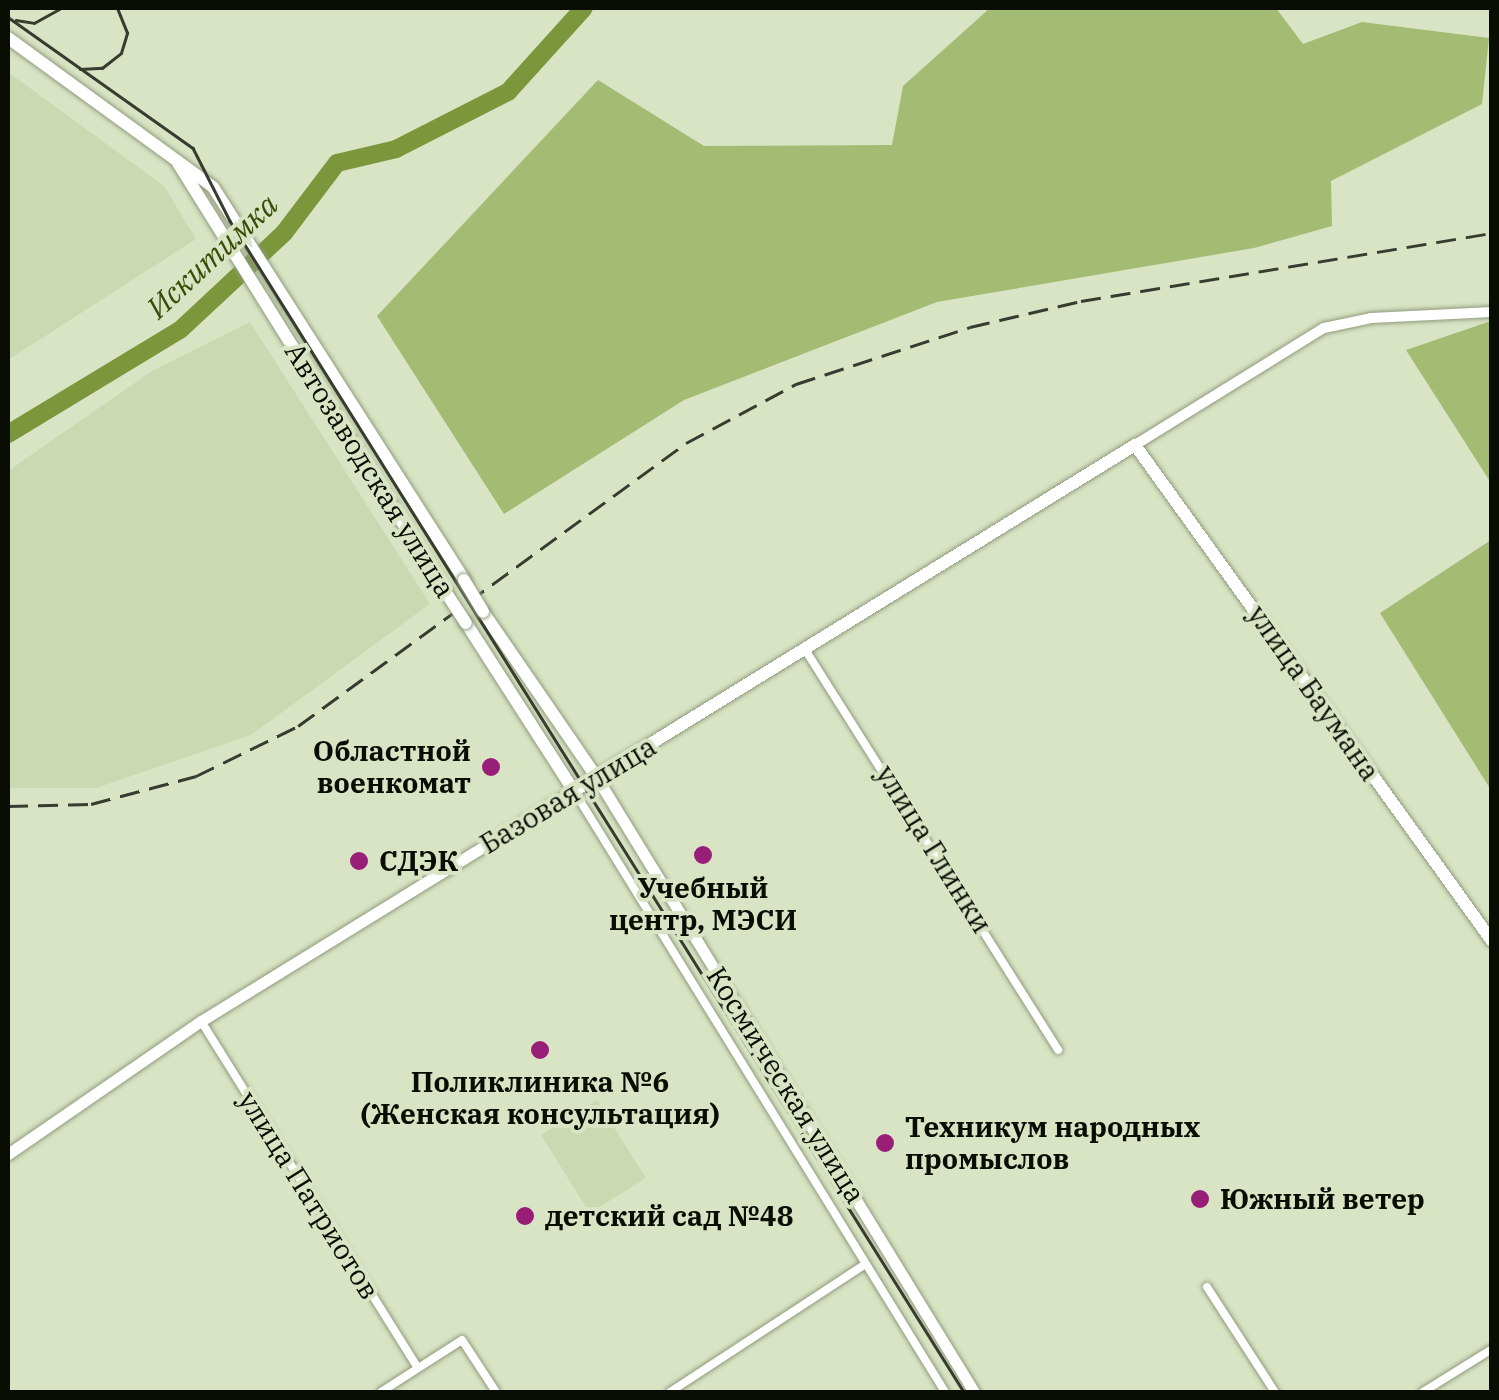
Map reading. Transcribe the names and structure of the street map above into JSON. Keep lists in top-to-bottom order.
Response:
{
  "streets": {
    "main road": [
      "Автозаводская улица",
      "улица Баумана",
      "Базовая улица",
      "Космическая улица"
    ],
    "street": ["улица Глинки", "улица Патриотов"]
  },
  "crossings": [
    ["Автозаводская улица", "Базовая улица"],
    ["Автозаводская улица", "Космическая улица"],
    ["улица Баумана", "Базовая улица"],
    ["Базовая улица", "улица Глинки"],
    ["Базовая улица", "Космическая улица"],
    ["Базовая улица", "улица Патриотов"]
  ],
  "water": ["Искитимка"],
  "places": [
    "Областной военкомат",
    "Учебный центр, МЭСИ",
    "СДЭК",
    "Поликлиника №6 (Женская консультация)",
    "Техникум народных промыслов",
    "Южный ветер",
    "детский сад №48"
  ]
}
